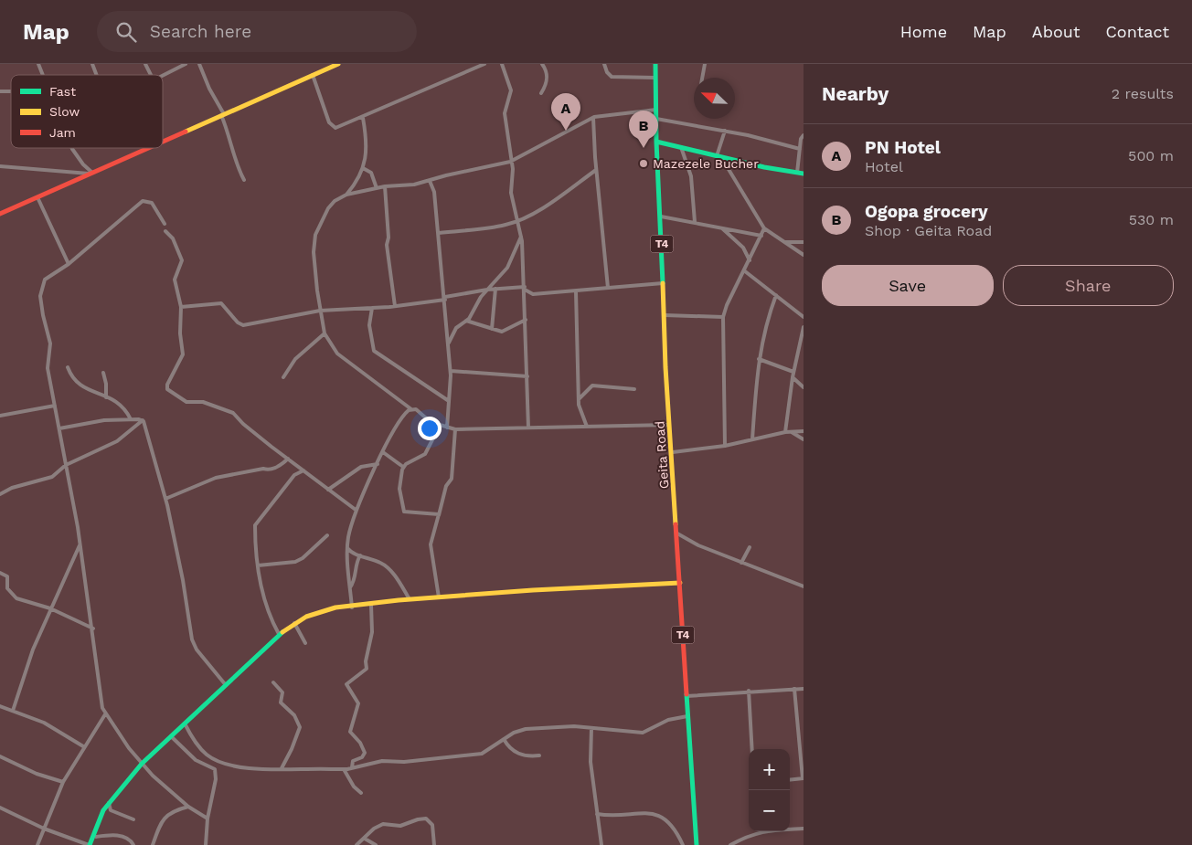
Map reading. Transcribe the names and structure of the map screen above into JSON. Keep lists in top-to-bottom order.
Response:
{
  "streets": {
    "main road": ["T4", "Geita Road"]
  },
  "places": ["Mazezele Bucher"],
  "legend": ["Fast", "Slow", "Jam"],
  "north": "top left",
  "page": {
    "header": "Map",
    "search": "Search here",
    "nav": [
      "Home",
      "Map",
      "About",
      "Contact"
    ],
    "heading": ["Nearby", "2 results"],
    "pins": ["A", "B"],
    "list": [
      {
        "mark": "A",
        "name": "PN Hotel",
        "note": "Hotel",
        "value": "500 m"
      },
      {
        "mark": "B",
        "name": "Ogopa grocery",
        "note": "Shop · Geita Road",
        "value": "530 m"
      }
    ],
    "buttons": ["Save", "Share"],
    "map_buttons": ["+", "−"]
  }
}
